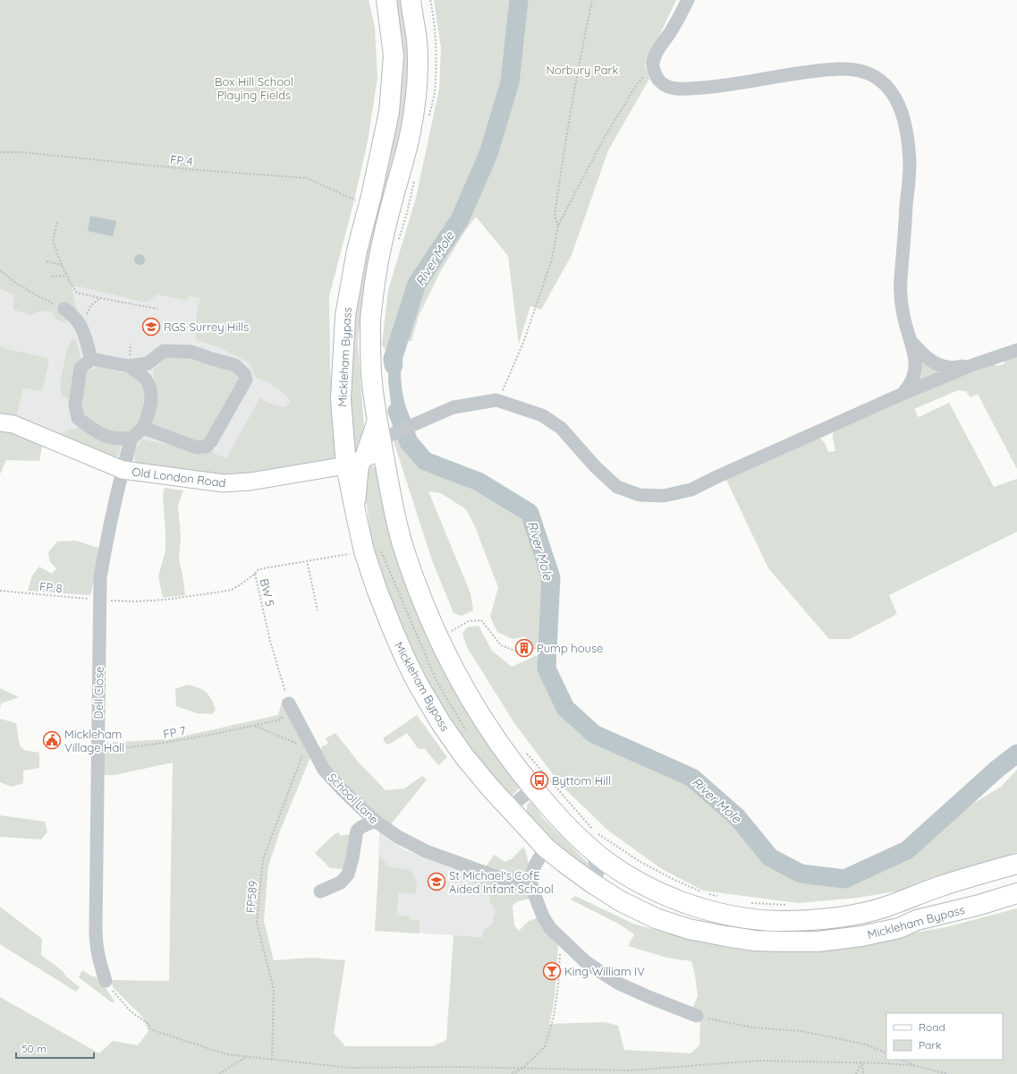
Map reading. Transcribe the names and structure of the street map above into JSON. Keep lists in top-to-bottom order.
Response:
{
  "streets": {
    "highway": ["Mickleham Bypass"],
    "main road": ["Old London Road"],
    "street": ["Dell Close", "School Lane"],
    "path": [
      "FP 4",
      "FP 8",
      "BW 5",
      "FP 7",
      "FP589"
    ]
  },
  "crossings": [
    ["Mickleham Bypass", "Old London Road"],
    ["Mickleham Bypass", "BW 5"],
    ["Old London Road", "Dell Close"],
    ["FP 8", "BW 5"],
    ["FP 8", "Dell Close"],
    ["BW 5", "FP 7"],
    ["BW 5", "School Lane"],
    ["Dell Close", "FP 7"],
    ["FP 7", "School Lane"],
    ["School Lane", "FP589"]
  ],
  "water": ["River Mole"],
  "parks": ["Norbury Park", "Box Hill School Playing Fields"],
  "places": {
    "school or university": ["RGS Surrey Hills", "St Michael's CofE Aided Infant School"],
    "building": ["Pump house"],
    "public building": ["Mickleham Village Hall"],
    "bus stop": ["Byttom Hill"],
    "bar": ["King William IV"]
  },
  "legend": ["Road", "Park"],
  "scale_bar": "50 m"
}
